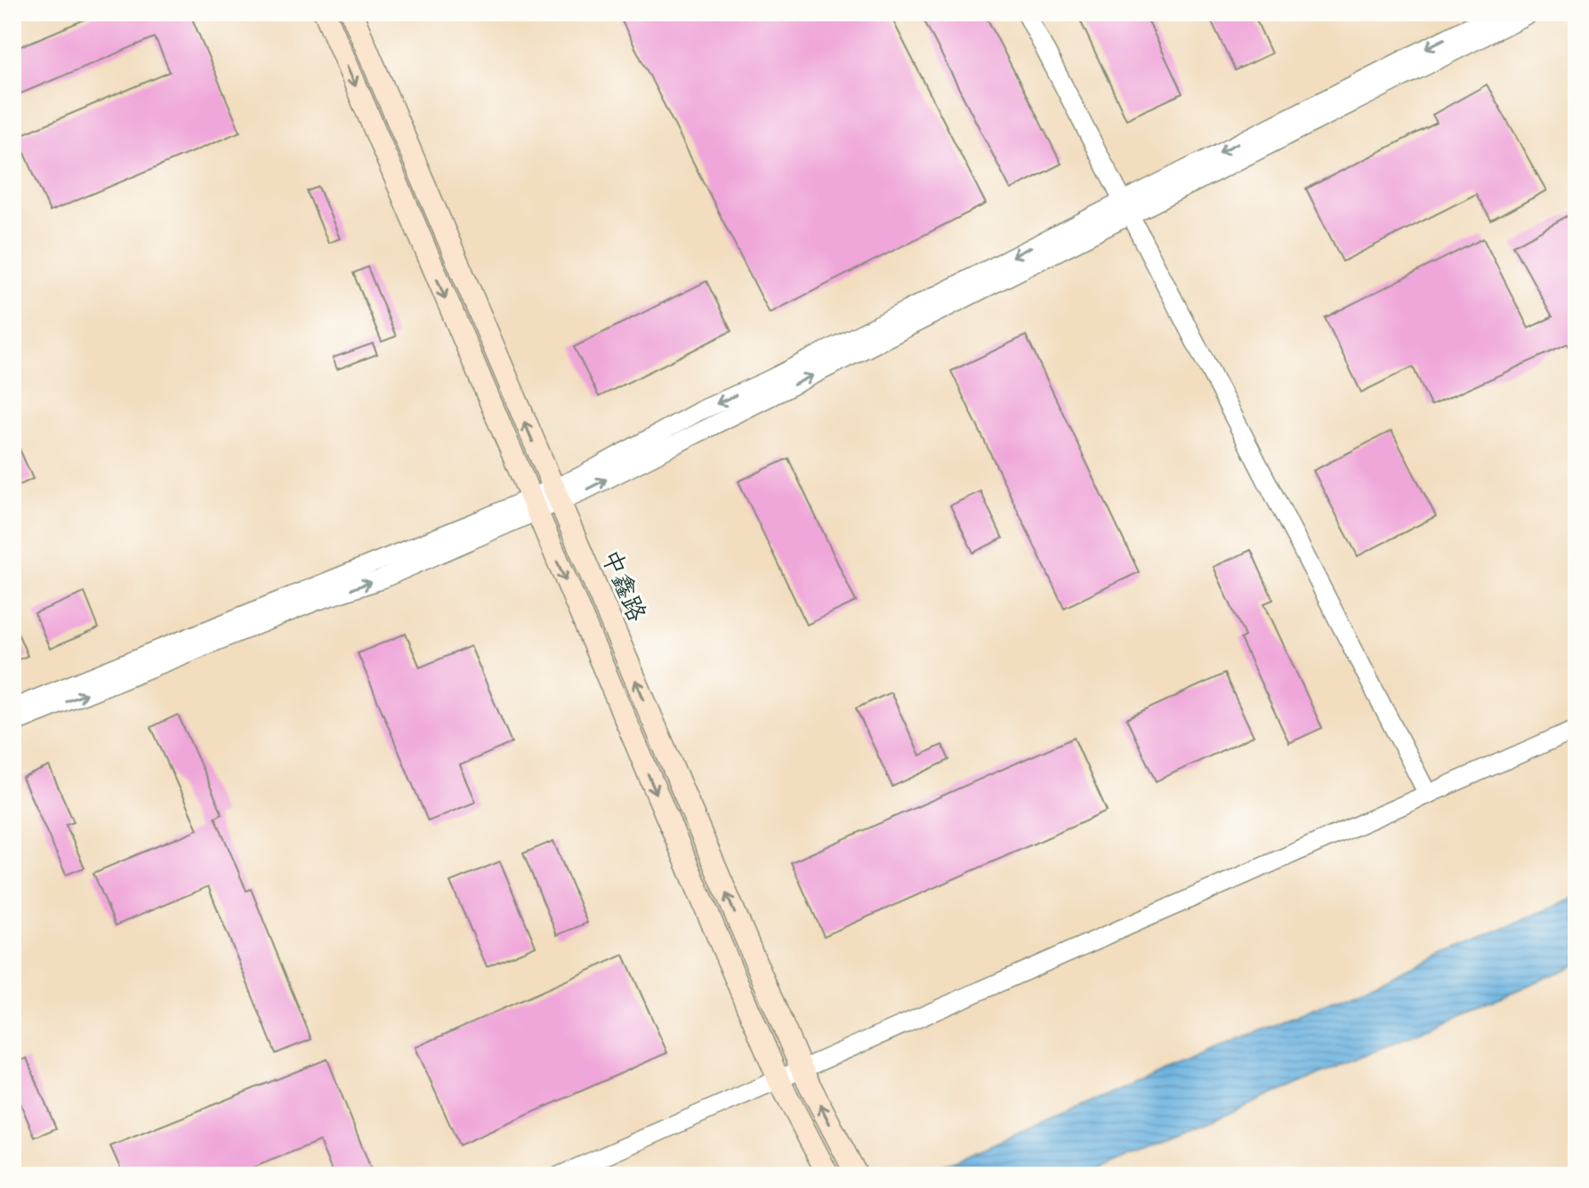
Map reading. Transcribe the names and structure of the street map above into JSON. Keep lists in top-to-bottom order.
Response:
{
  "streets": {
    "main road": ["中鑫路"]
  }
}
